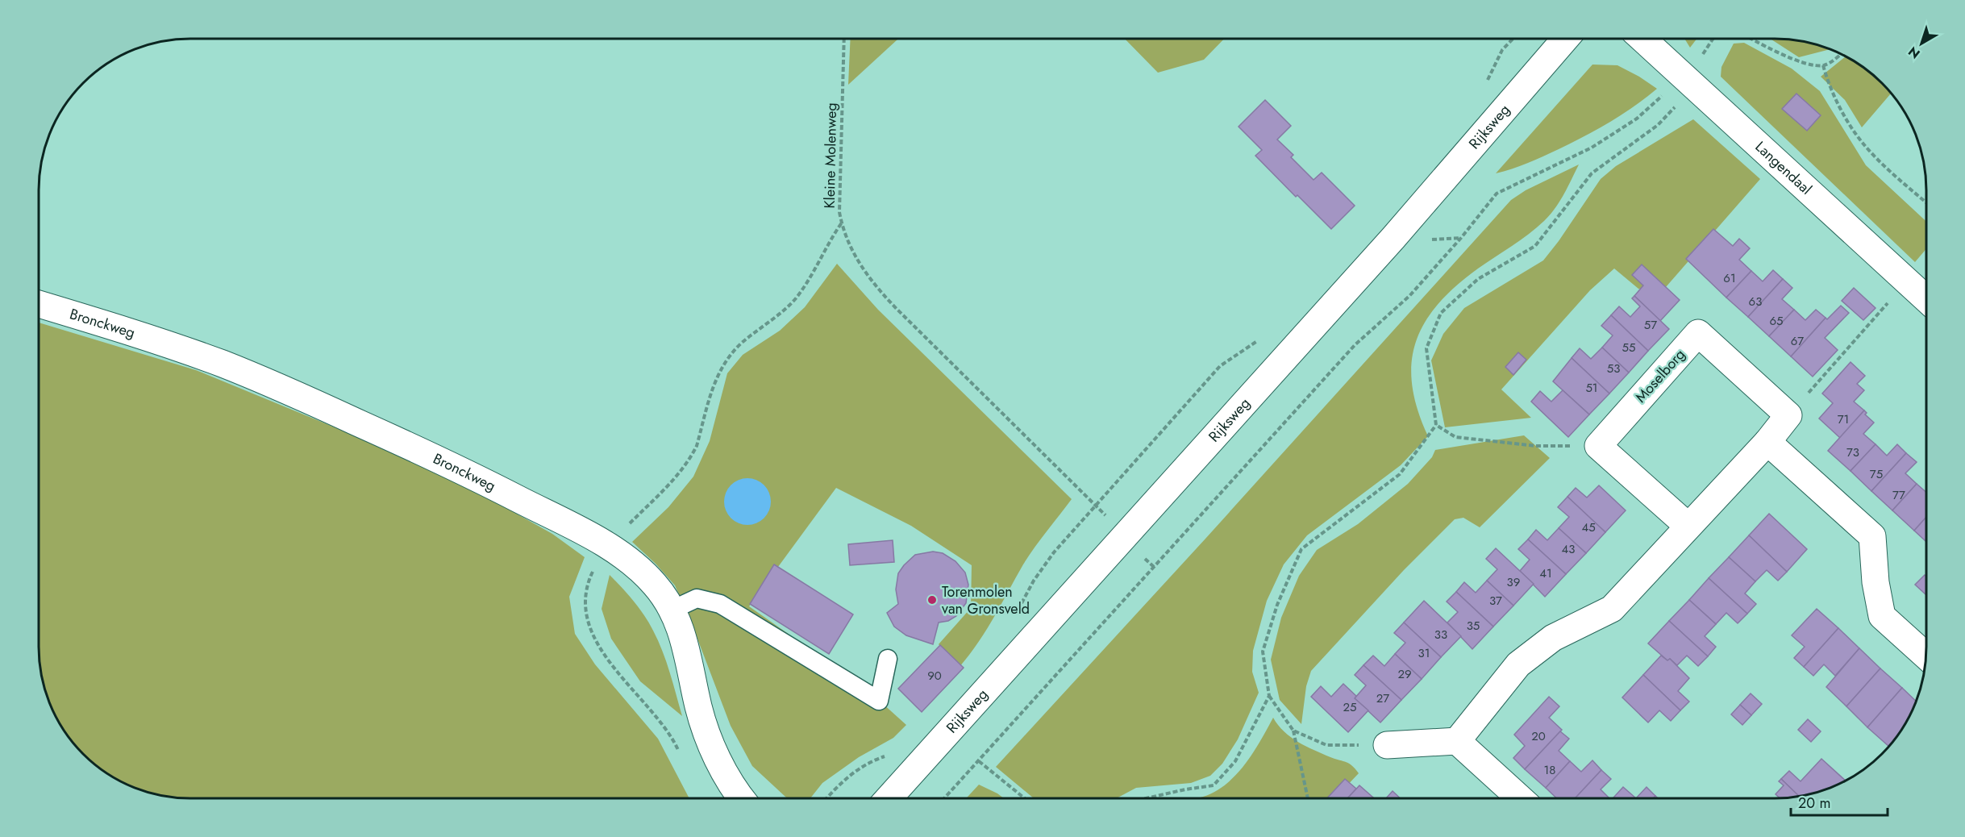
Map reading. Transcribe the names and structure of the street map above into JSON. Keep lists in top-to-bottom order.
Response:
{
  "streets": {
    "street": [
      "Rijksweg",
      "Langendaal",
      "Bronckweg",
      "Moselborg"
    ],
    "path": ["Kleine Molenweg"]
  },
  "crossings": [
    ["Kleine Molenweg", "Bronckweg"]
  ],
  "places": ["Torenmolen van Gronsveld"],
  "house_numbers": [
    "61",
    "63",
    "65",
    "57",
    "67",
    "55",
    "53",
    "51",
    "71",
    "73",
    "75",
    "77",
    "45",
    "43",
    "41",
    "39",
    "37",
    "35",
    "33",
    "31",
    "29",
    "90",
    "27",
    "25",
    "20",
    "18"
  ],
  "scale_bar": "20 m",
  "north": "bottom left"
}
